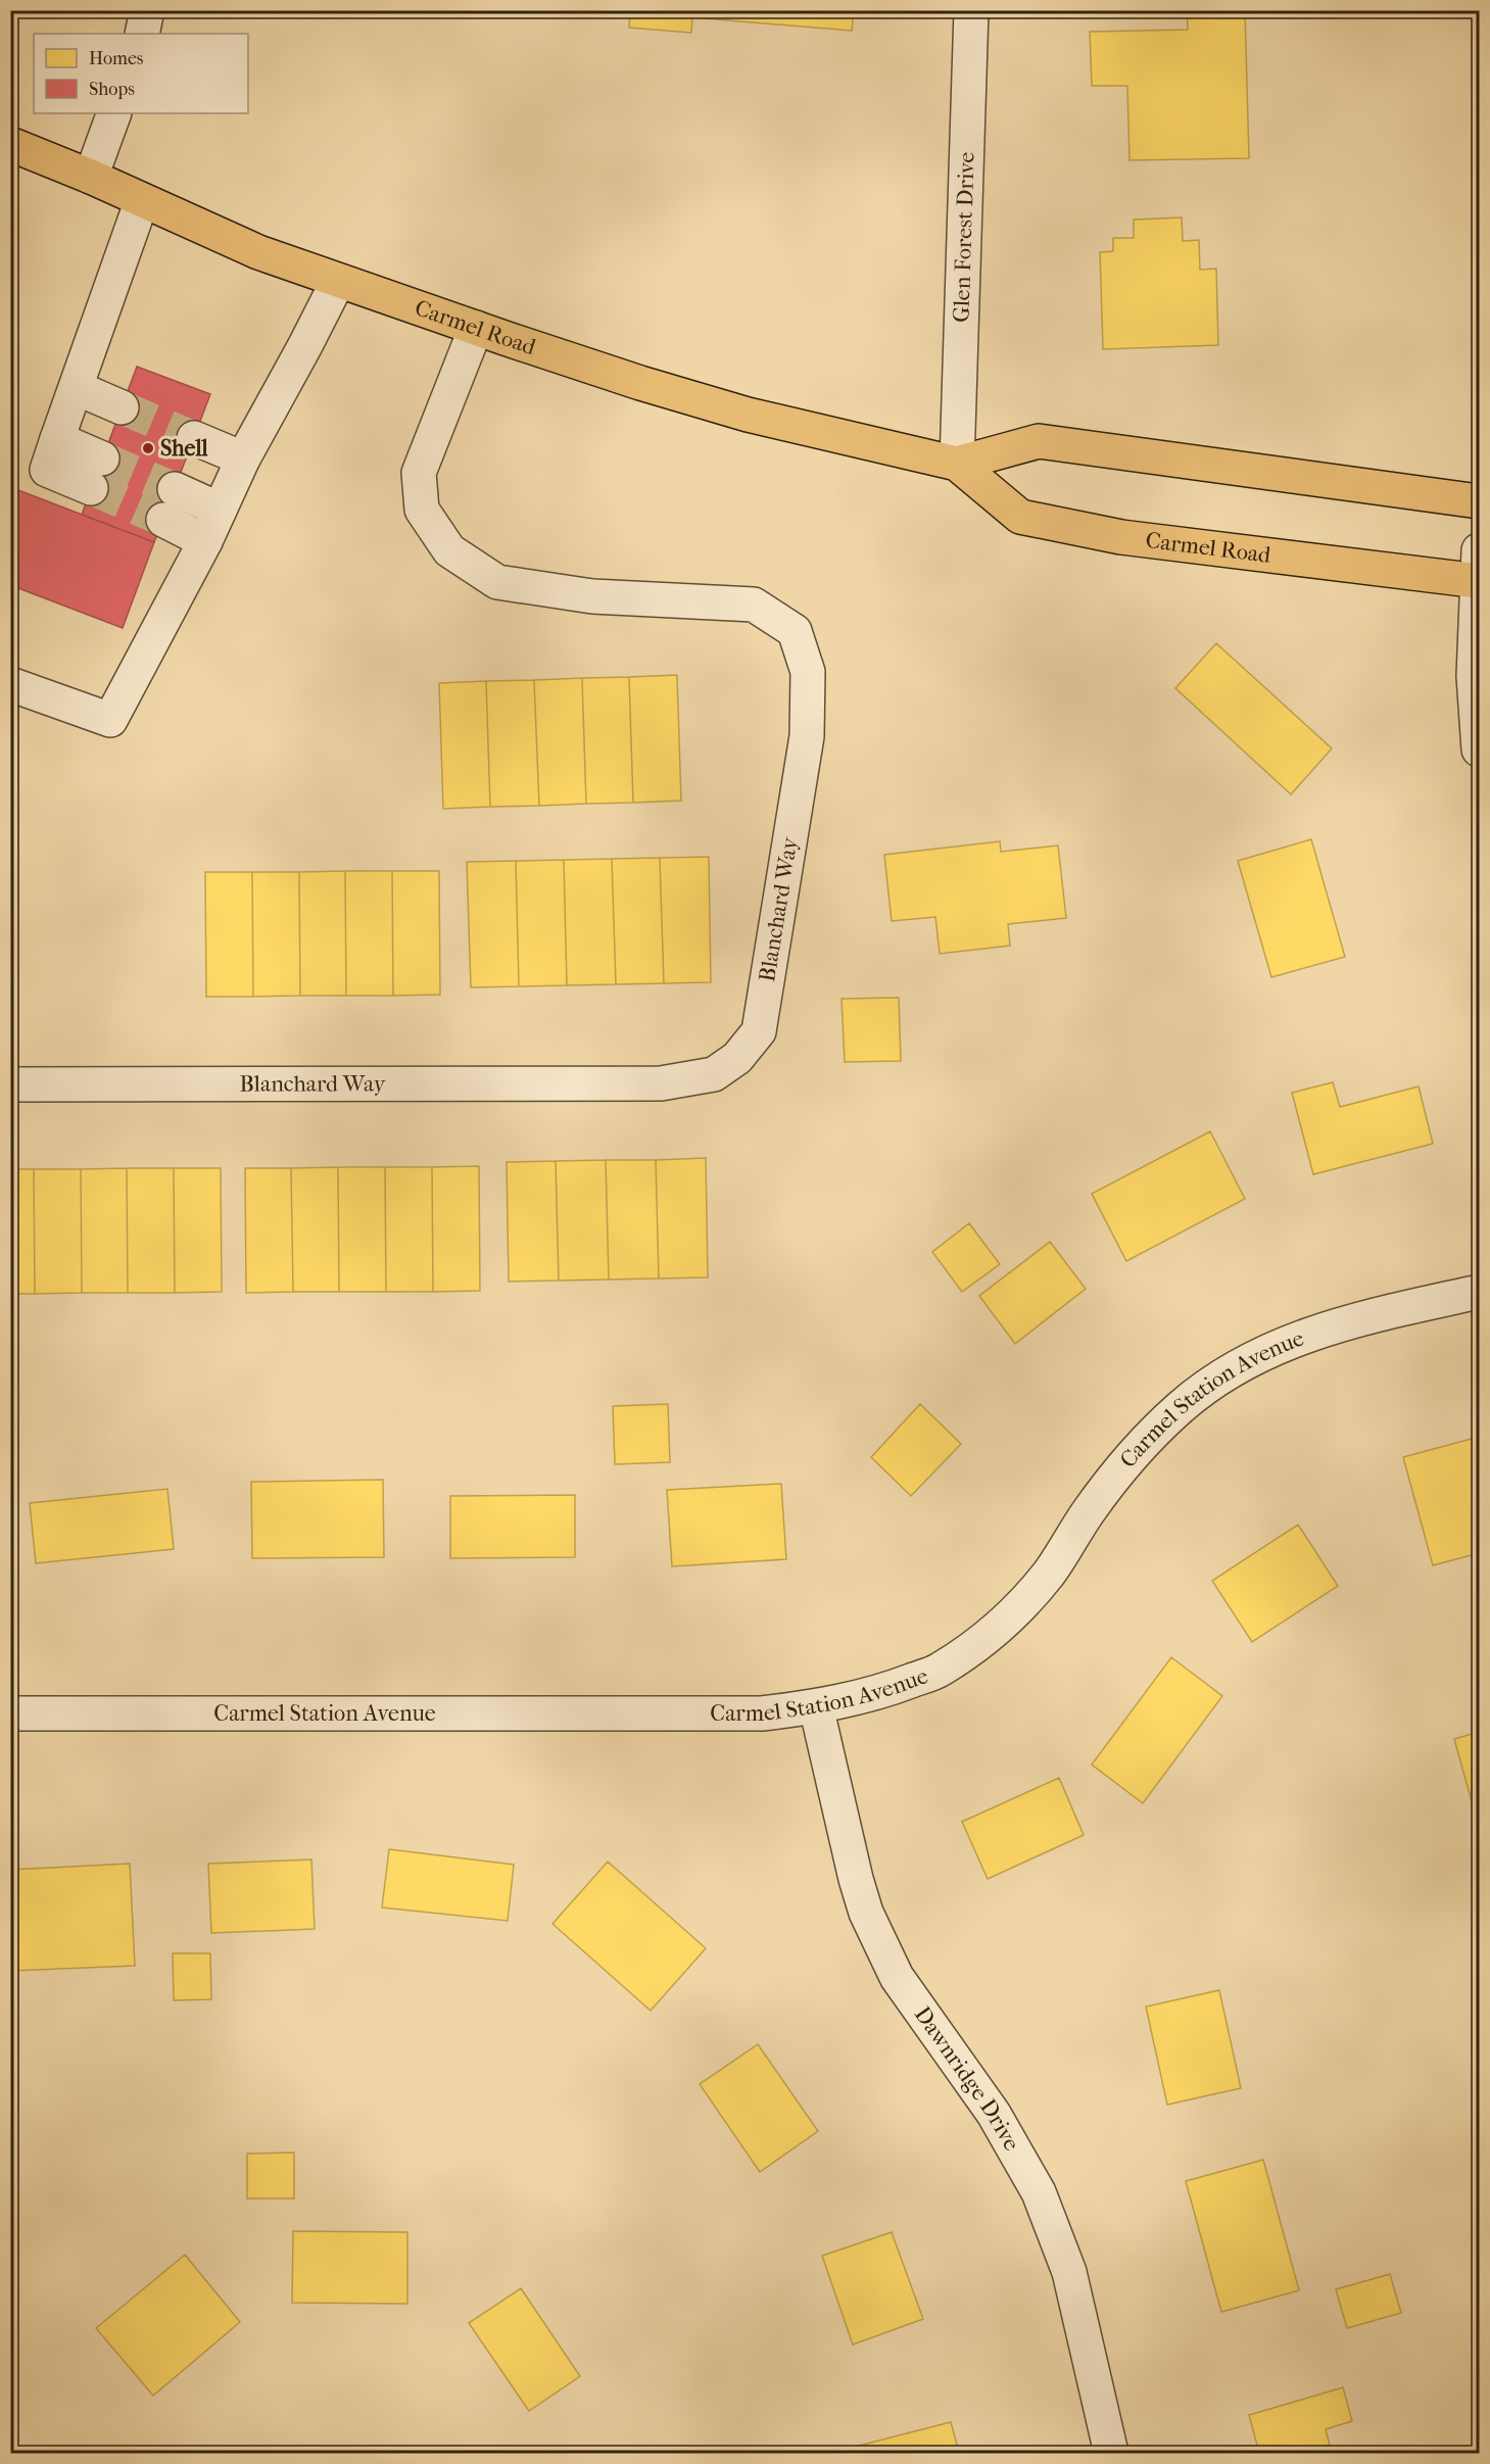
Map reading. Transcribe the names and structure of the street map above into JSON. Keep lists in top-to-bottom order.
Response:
{
  "streets": {
    "main road": ["Carmel Road"],
    "street": [
      "Glen Forest Drive",
      "Blanchard Way",
      "Carmel Station Avenue",
      "Dawnridge Drive"
    ]
  },
  "crossings": [
    ["Glen Forest Drive", "Carmel Road"],
    ["Carmel Road", "Blanchard Way"],
    ["Carmel Station Avenue", "Dawnridge Drive"]
  ],
  "places": ["Shell"],
  "legend": ["Homes", "Shops"]
}
